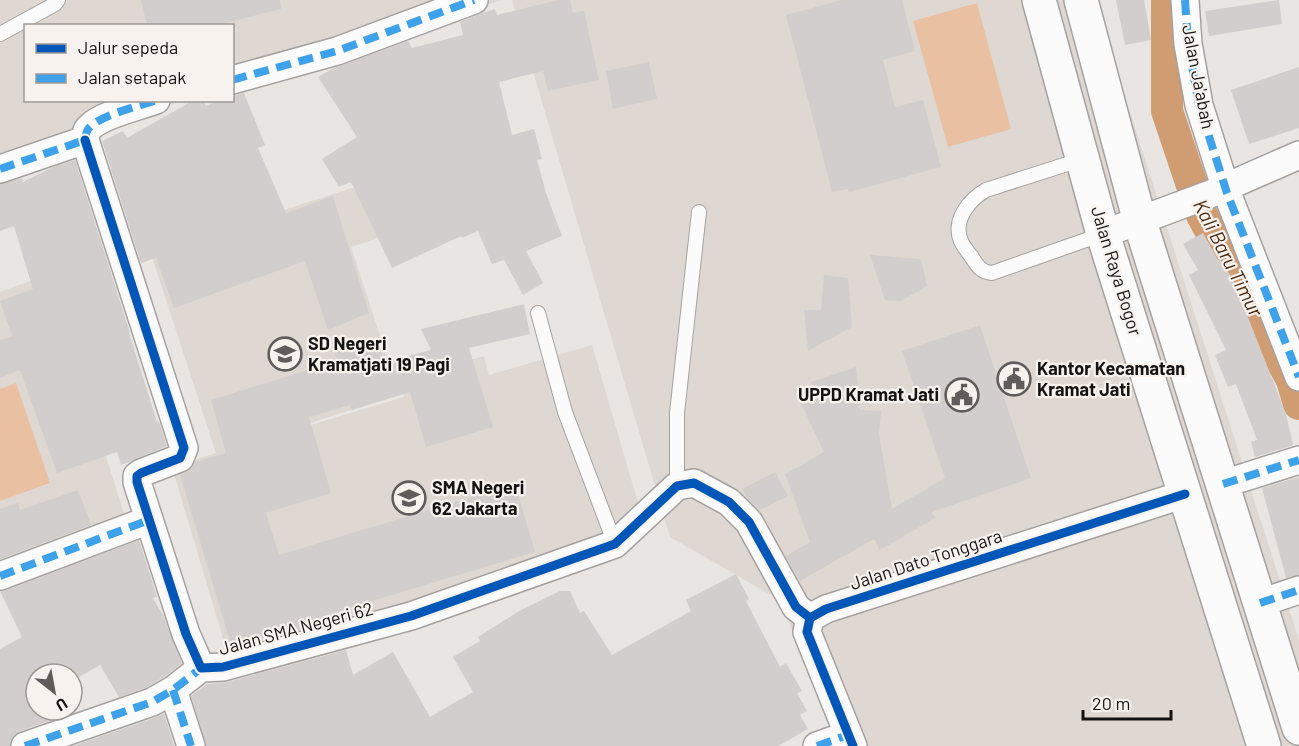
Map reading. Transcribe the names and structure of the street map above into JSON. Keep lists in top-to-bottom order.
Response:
{
  "streets": {
    "highway": ["Jalan Raya Bogor"],
    "street": ["Jalan Ja'abah", "Jalan Dato Tonggara", "Jalan SMA Negeri 62"]
  },
  "crossings": [
    ["Jalan Raya Bogor", "Jalan Dato Tonggara"]
  ],
  "water": ["Kali Baru Timur"],
  "places": {
    "school or university": ["SD Negeri Kramatjati 19 Pagi", "SMA Negeri 62 Jakarta"],
    "public building": ["Kantor Kecamatan Kramat Jati", "UPPD Kramat Jati"]
  },
  "legend": ["Jalur sepeda", "Jalan setapak"],
  "scale_bar": "20 m",
  "north": "bottom right"
}
